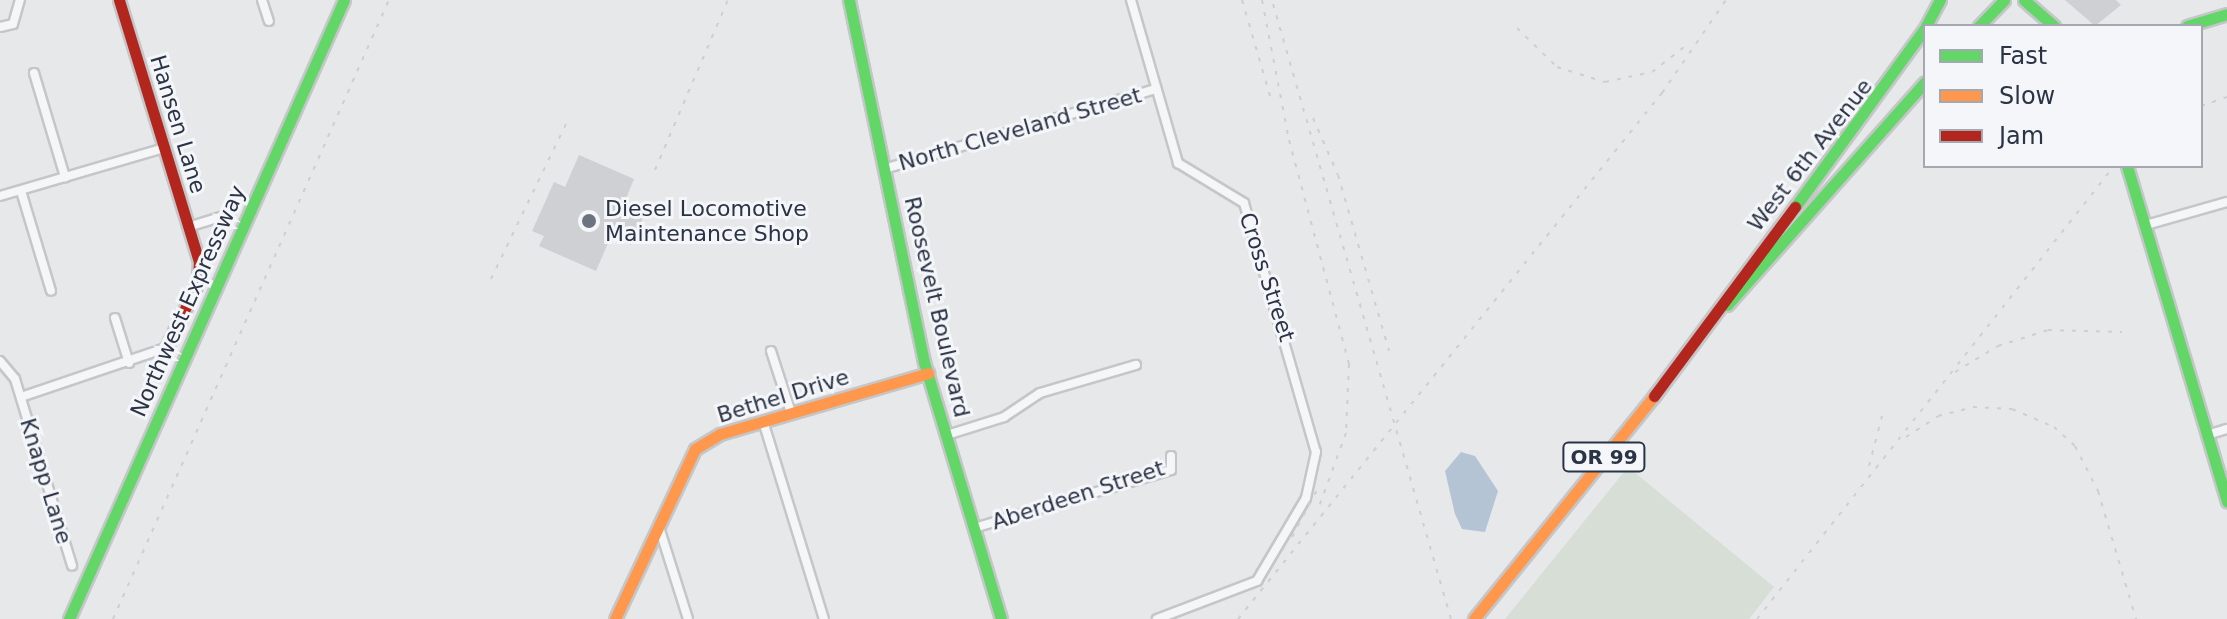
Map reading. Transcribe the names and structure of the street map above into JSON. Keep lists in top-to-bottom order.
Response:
{
  "streets": {
    "main road": [
      "Hansen Lane",
      "West 6th Avenue",
      "Northwest Expressway",
      "Roosevelt Boulevard",
      "Bethel Drive",
      "OR 99"
    ],
    "street": [
      "North Cleveland Street",
      "Cross Street",
      "Knapp Lane",
      "Aberdeen Street"
    ]
  },
  "crossings": [
    ["Hansen Lane", "Knapp Lane"],
    ["North Cleveland Street", "Cross Street"],
    ["North Cleveland Street", "Roosevelt Boulevard"],
    ["West 6th Avenue", "OR 99"],
    ["Roosevelt Boulevard", "Bethel Drive"],
    ["Roosevelt Boulevard", "Aberdeen Street"]
  ],
  "places": ["Diesel Locomotive Maintenance Shop"],
  "legend": ["Fast", "Slow", "Jam"]
}
